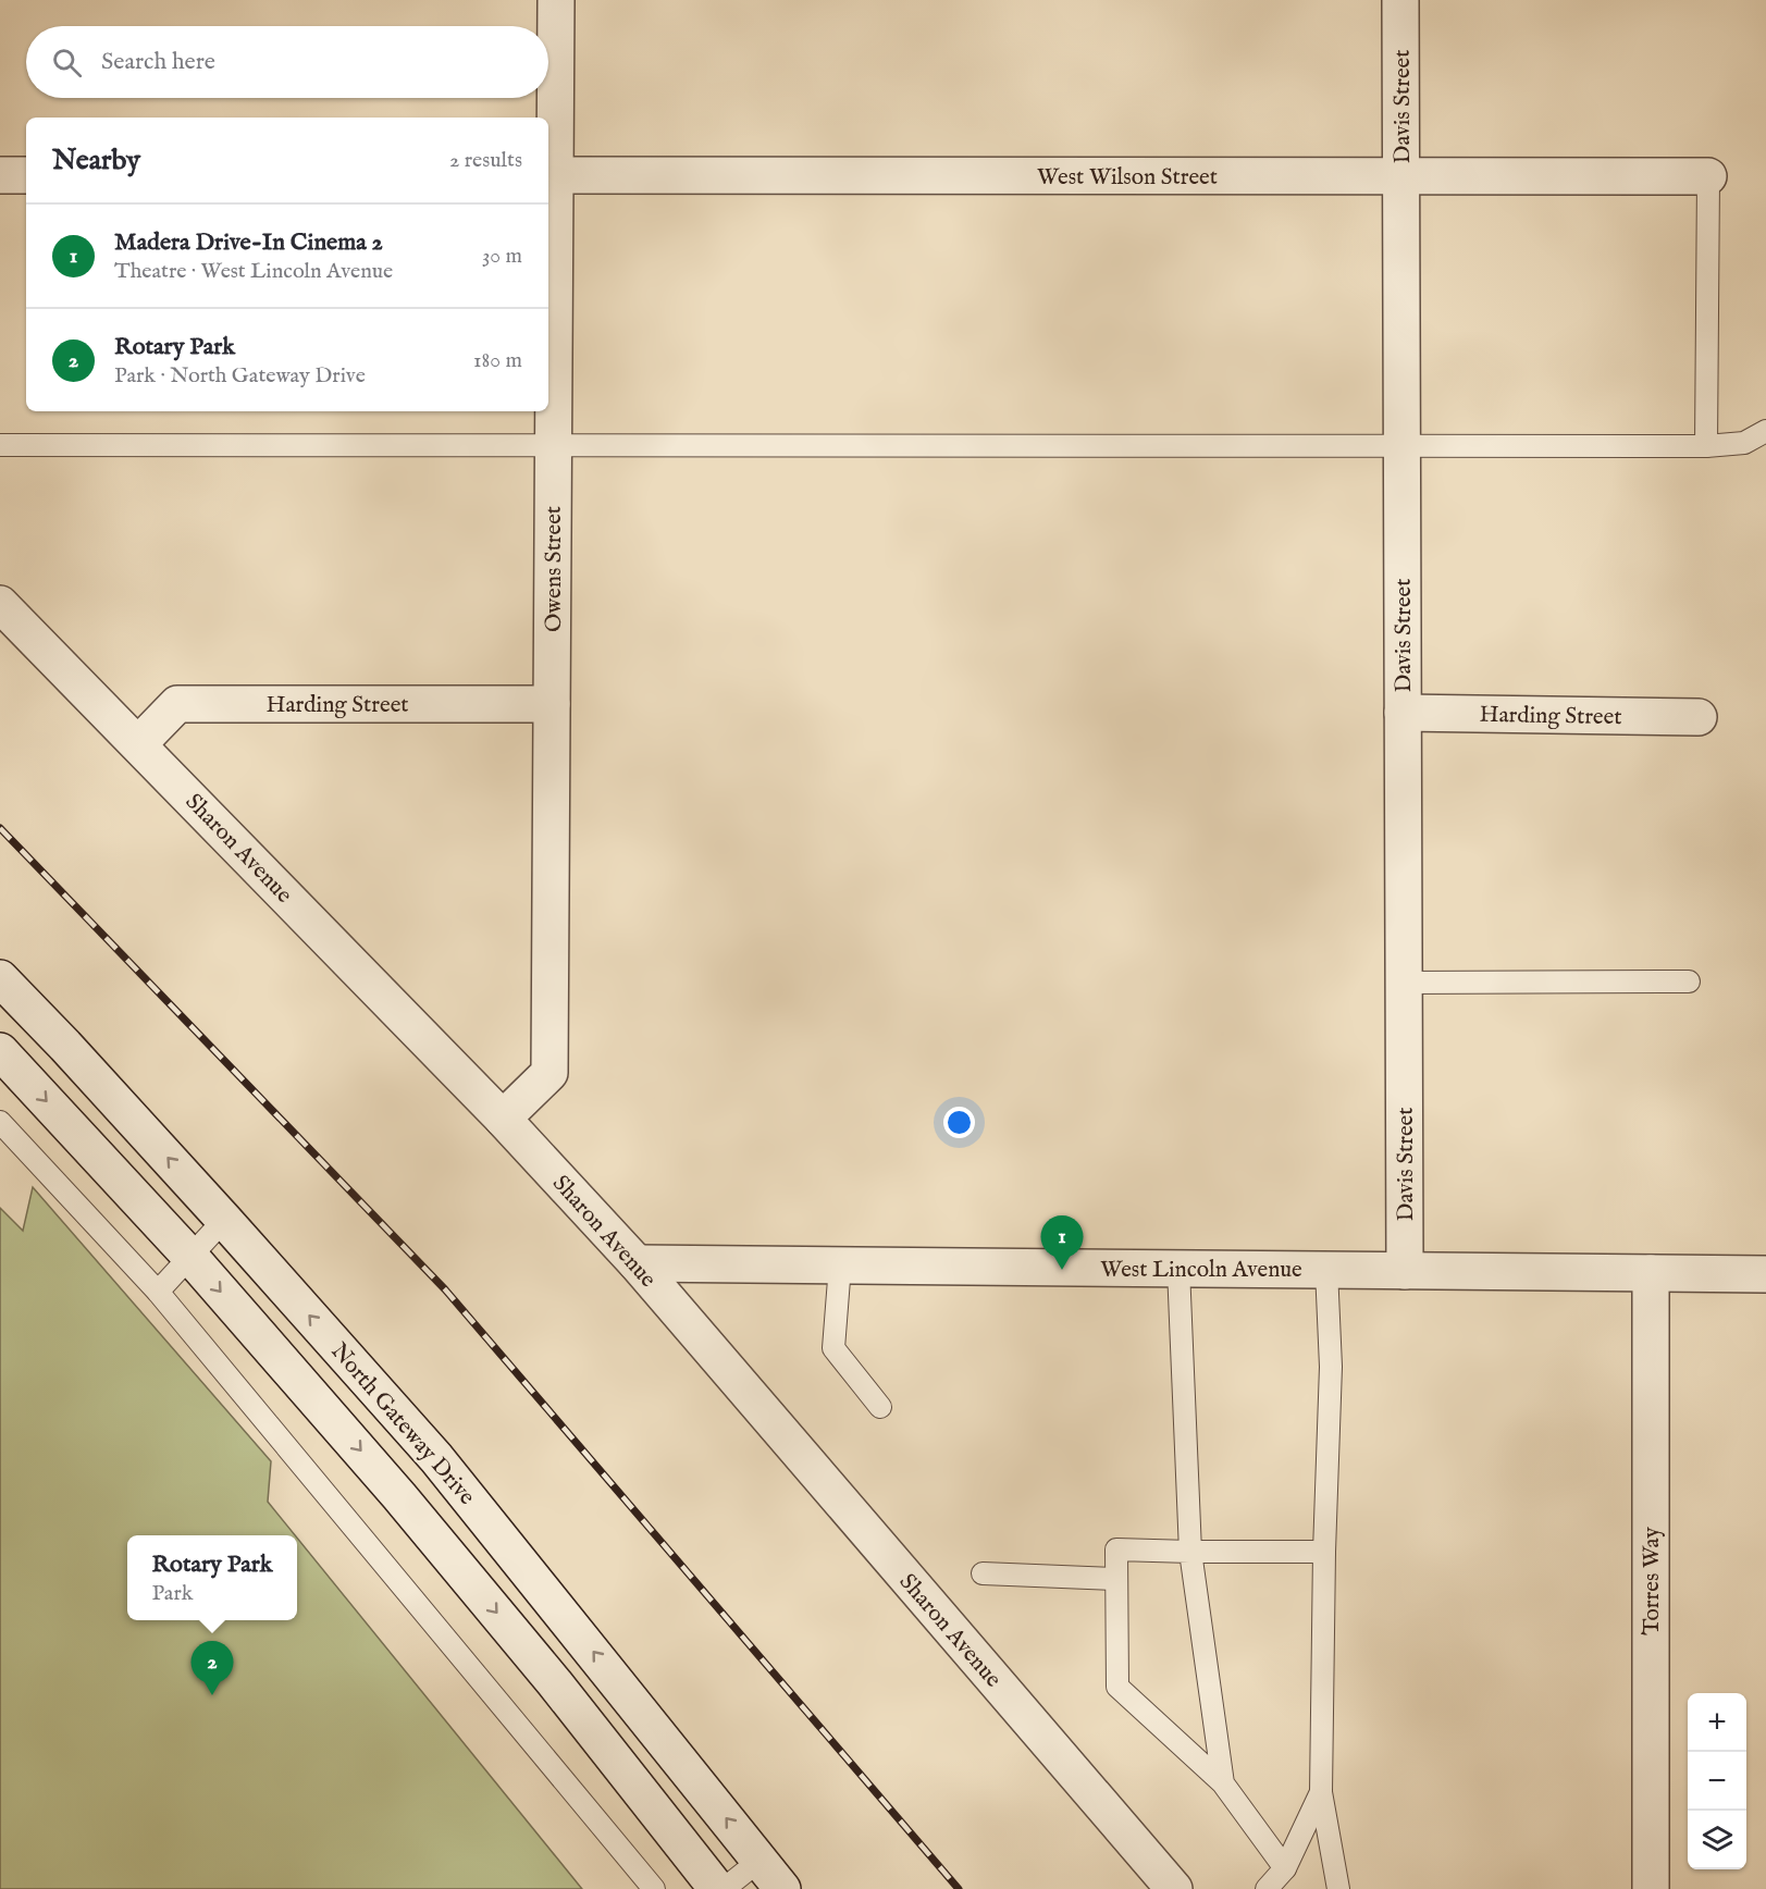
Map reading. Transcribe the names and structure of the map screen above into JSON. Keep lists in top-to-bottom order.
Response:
{
  "streets": {
    "street": [
      "Davis Street",
      "West Wilson Street",
      "Owens Street",
      "Harding Street",
      "Sharon Avenue",
      "West Lincoln Avenue",
      "North Gateway Drive",
      "Torres Way"
    ]
  },
  "crossings": [
    ["Davis Street", "West Wilson Street"],
    ["Davis Street", "Harding Street"],
    ["Davis Street", "West Lincoln Avenue"],
    ["West Wilson Street", "Owens Street"],
    ["Owens Street", "Harding Street"],
    ["Owens Street", "Sharon Avenue"],
    ["Harding Street", "Sharon Avenue"],
    ["Sharon Avenue", "West Lincoln Avenue"],
    ["West Lincoln Avenue", "Torres Way"]
  ],
  "page": {
    "search": "Search here",
    "heading": ["Nearby", "2 results"],
    "list": [
      {
        "mark": "1",
        "name": "Madera Drive-In Cinema 2",
        "note": "Theatre · West Lincoln Avenue",
        "value": "30 m"
      },
      {
        "mark": "2",
        "name": "Rotary Park",
        "note": "Park · North Gateway Drive",
        "value": "180 m"
      }
    ],
    "pins": ["1", "2"],
    "popup": ["Rotary Park", "Park"],
    "map_buttons": ["+", "−"]
  }
}
